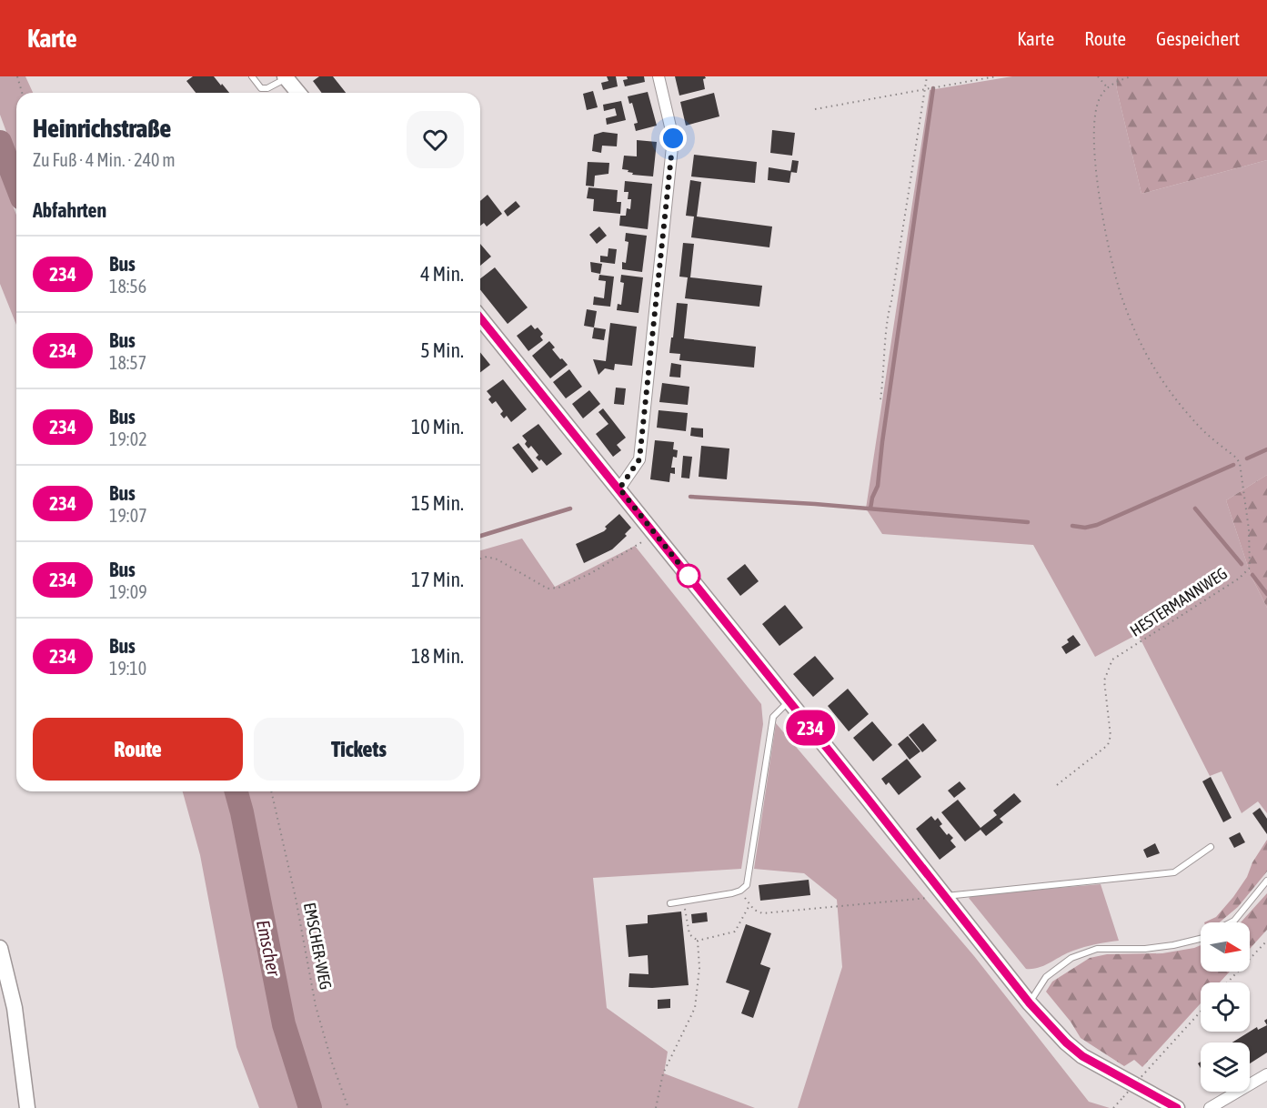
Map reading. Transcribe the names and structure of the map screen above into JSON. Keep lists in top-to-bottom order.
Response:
{
  "streets": {
    "path": ["HESTERMANNWEG", "EMSCHER-WEG"]
  },
  "water": ["Emscher"],
  "lines": ["bus line 234"],
  "north": "right",
  "page": {
    "header": "Karte",
    "nav": ["Karte", "Route", "Gespeichert"],
    "on_map": "234",
    "heading": [
      ["Heinrichstraße", "Zu Fuß · 4 Min. · 240 m"],
      "Abfahrten"
    ],
    "list": [
      {
        "mark": "234",
        "name": "Bus",
        "note": "18:56",
        "value": "4 Min."
      },
      {
        "mark": "234",
        "name": "Bus",
        "note": "18:57",
        "value": "5 Min."
      },
      {
        "mark": "234",
        "name": "Bus",
        "note": "19:02",
        "value": "10 Min."
      },
      {
        "mark": "234",
        "name": "Bus",
        "note": "19:07",
        "value": "15 Min."
      },
      {
        "mark": "234",
        "name": "Bus",
        "note": "19:09",
        "value": "17 Min."
      },
      {
        "mark": "234",
        "name": "Bus",
        "note": "19:10",
        "value": "18 Min."
      }
    ],
    "buttons": ["Route", "Tickets"]
  }
}
